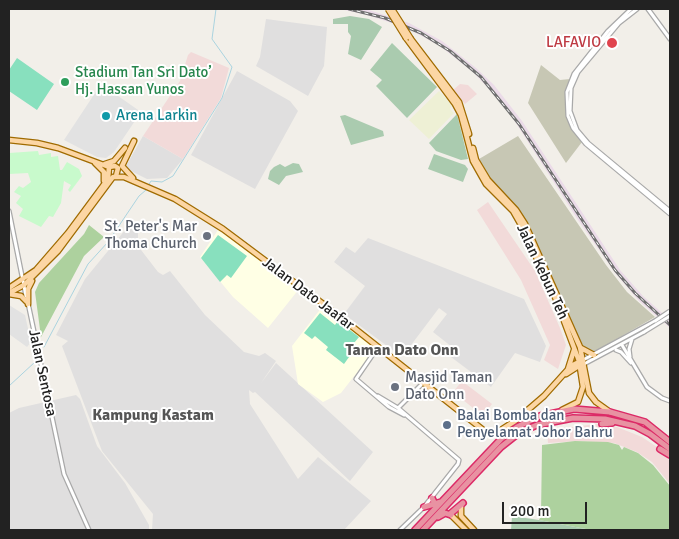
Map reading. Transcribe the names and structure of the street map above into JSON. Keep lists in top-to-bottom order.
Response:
{
  "streets": {
    "main road": ["Jalan Kebun Teh", "Jalan Dato Jaafar"],
    "street": ["Jalan Sentosa"]
  },
  "crossings": [
    ["Jalan Kebun Teh", "Jalan Dato Jaafar"]
  ],
  "districts": ["Taman Dato Onn", "Kampung Kastam"],
  "places": [
    "LAFAVIO",
    "Stadium Tan Sri Dato’ Hj. Hassan Yunos",
    "Arena Larkin",
    "St. Peter's Mar Thoma Church",
    "Masjid Taman Dato Onn",
    "Balai Bomba dan Penyelamat Johor Bahru"
  ],
  "scale_bar": "200 m"
}
